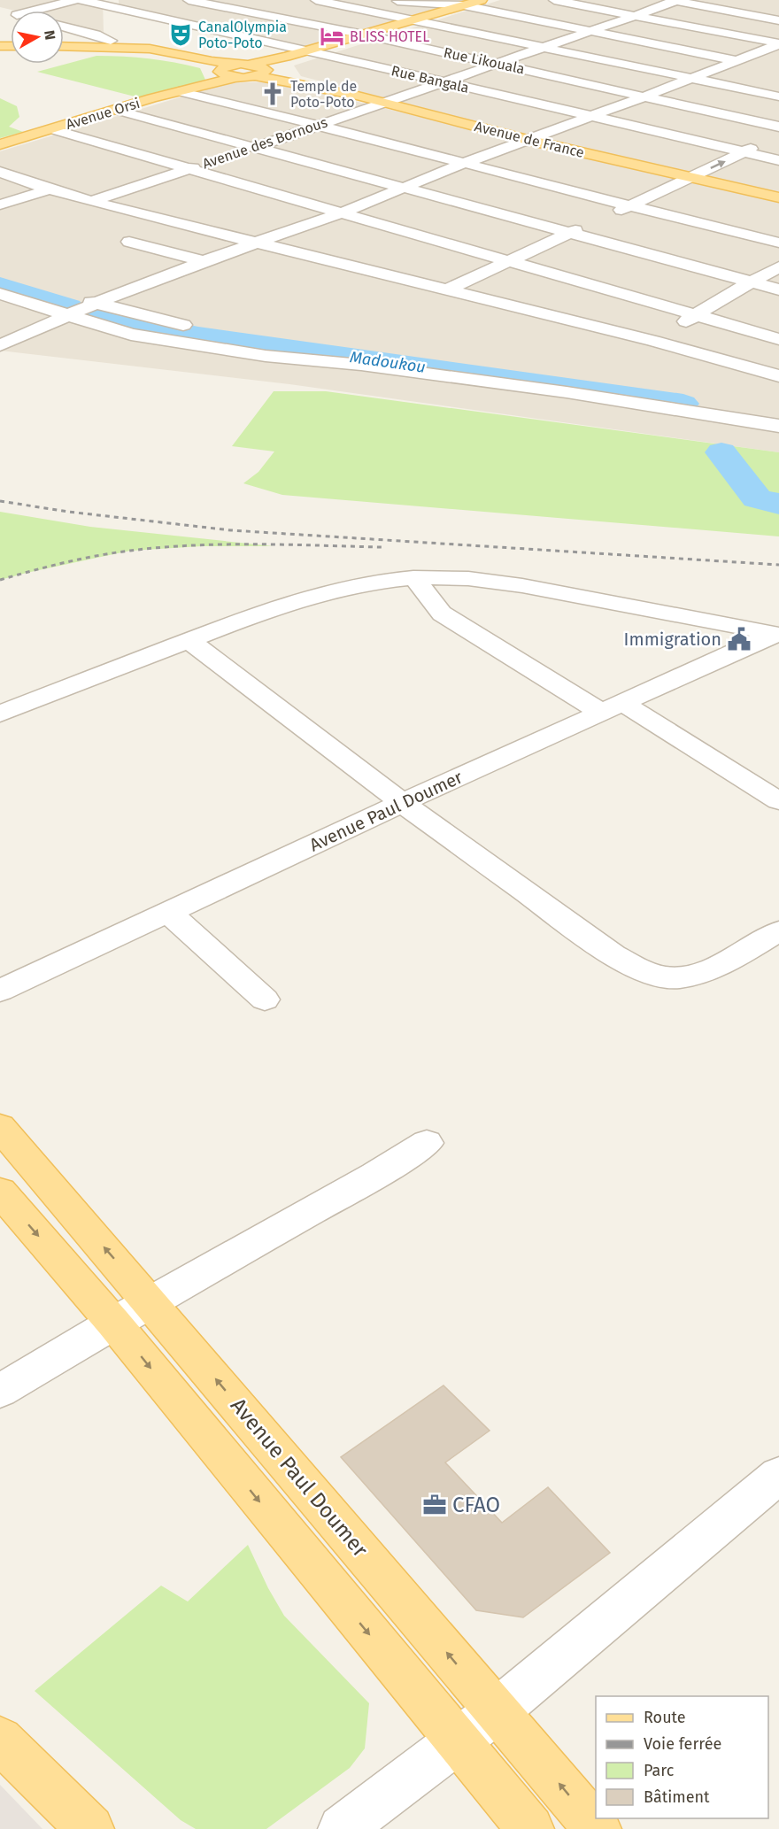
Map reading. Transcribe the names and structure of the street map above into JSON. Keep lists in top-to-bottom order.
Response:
{
  "streets": {
    "main road": ["Avenue Orsi", "Avenue de France", "Avenue Paul Doumer"],
    "street": ["Rue Likouala", "Rue Bangala", "Avenue des Bornous"]
  },
  "crossings": [
    ["Rue Likouala", "Avenue des Bornous"],
    ["Rue Bangala", "Avenue des Bornous"],
    ["Avenue de France", "Avenue des Bornous"]
  ],
  "one_way": ["Avenue Paul Doumer"],
  "water": ["Madoukou"],
  "places": {
    "theatre": ["CanalOlympia Poto-Poto"],
    "hotel": ["BLISS HOTEL"],
    "church": ["Temple de Poto-Poto"],
    "public building": ["Immigration"],
    "office": ["CFAO"]
  },
  "legend": [
    "Route",
    "Voie ferrée",
    "Parc",
    "Bâtiment"
  ],
  "north": "right"
}
